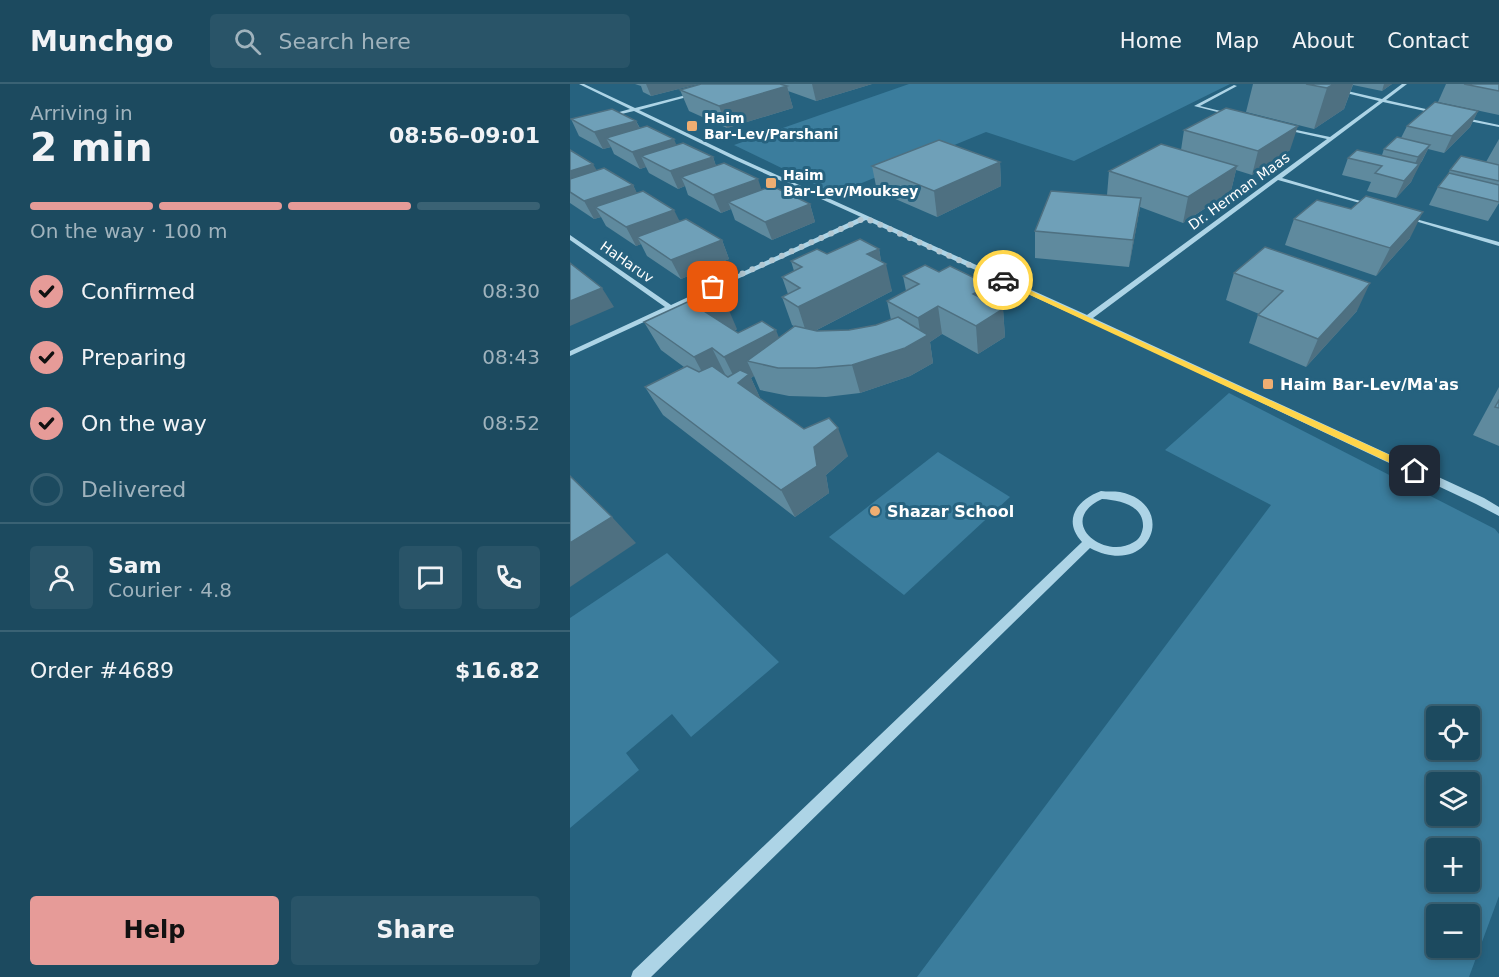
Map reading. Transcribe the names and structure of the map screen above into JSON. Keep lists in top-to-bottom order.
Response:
{
  "streets": {
    "street": ["Dr. Herman Maas", "HaHaruv"]
  },
  "places": {
    "transit": ["Haim Bar-Lev/Parshani", "Haim Bar-Lev/Mouksey", "Haim Bar-Lev/Ma'as"],
    "other": ["Shazar School"]
  },
  "page": {
    "header": "Munchgo",
    "search": "Search here",
    "nav": [
      "Home",
      "Map",
      "About",
      "Contact"
    ],
    "heading": ["2 min", "Arriving in", "08:56–09:01"],
    "panel": [
      "Sam",
      "Courier · 4.8",
      "Order #4689",
      "$16.82"
    ],
    "bar": "On the way · 100 m",
    "list": [
      ["Confirmed", "08:30"],
      ["Preparing", "08:43"],
      ["On the way", "08:52"],
      "Delivered"
    ],
    "map_buttons": ["+", "−"],
    "buttons": ["Help", "Share"]
  }
}
